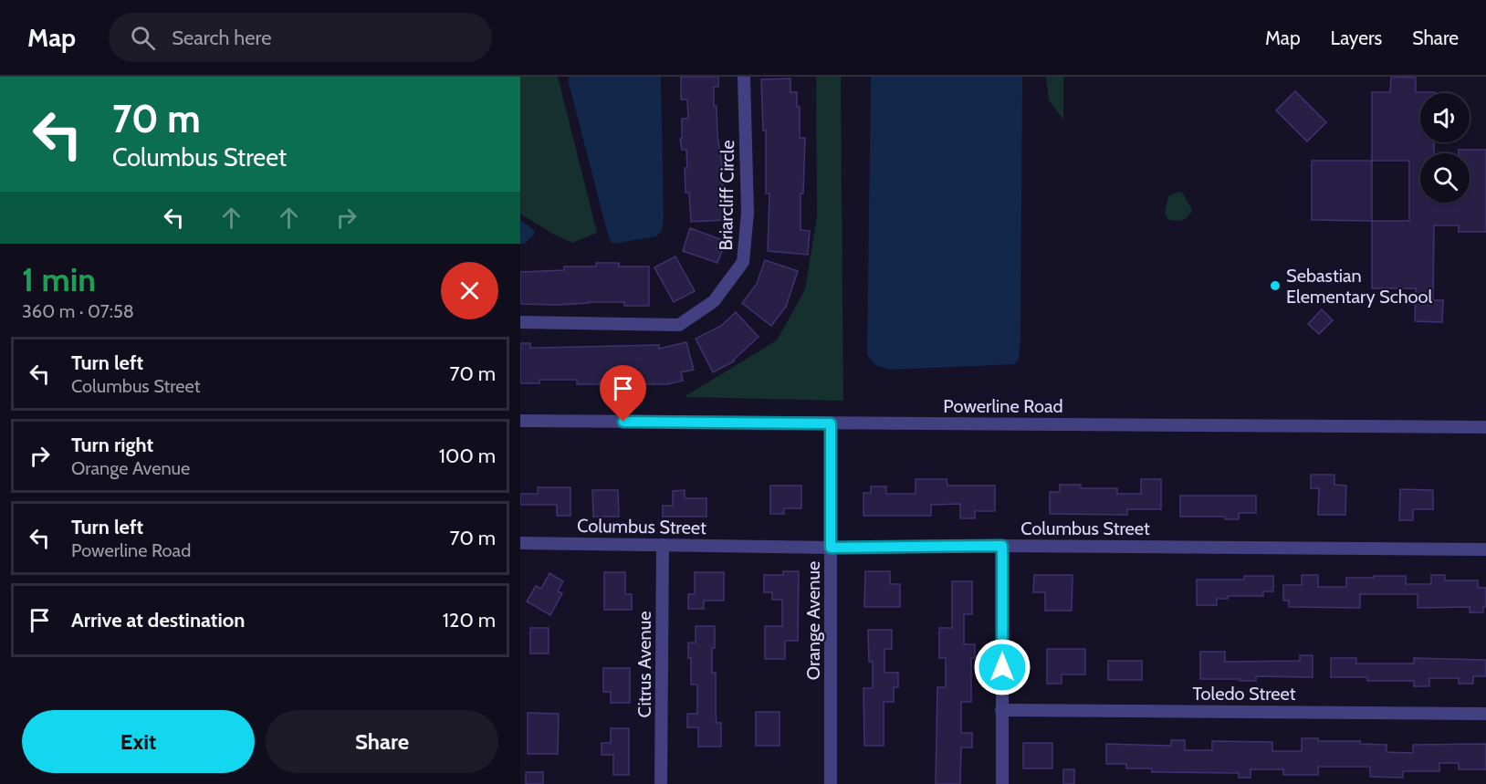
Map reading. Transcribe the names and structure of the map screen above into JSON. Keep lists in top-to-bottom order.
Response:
{
  "streets": {
    "street": [
      "Briarcliff Circle",
      "Powerline Road",
      "Columbus Street",
      "Orange Avenue",
      "Citrus Avenue",
      "Toledo Street"
    ]
  },
  "crossings": [
    ["Powerline Road", "Orange Avenue"],
    ["Columbus Street", "Orange Avenue"],
    ["Columbus Street", "Citrus Avenue"]
  ],
  "places": ["Sebastian Elementary School"],
  "page": {
    "header": "Map",
    "search": "Search here",
    "nav": ["Map", "Layers", "Share"],
    "turn": ["70 m", "Columbus Street"],
    "heading": ["1 min", "360 m · 07:58"],
    "list": [
      {
        "name": "Turn left",
        "note": "Columbus Street",
        "value": "70 m"
      },
      {
        "name": "Turn right",
        "note": "Orange Avenue",
        "value": "100 m"
      },
      {
        "name": "Turn left",
        "note": "Powerline Road",
        "value": "70 m"
      },
      {
        "name": "Arrive at destination",
        "value": "120 m"
      }
    ],
    "buttons": ["Exit", "Share"]
  }
}
